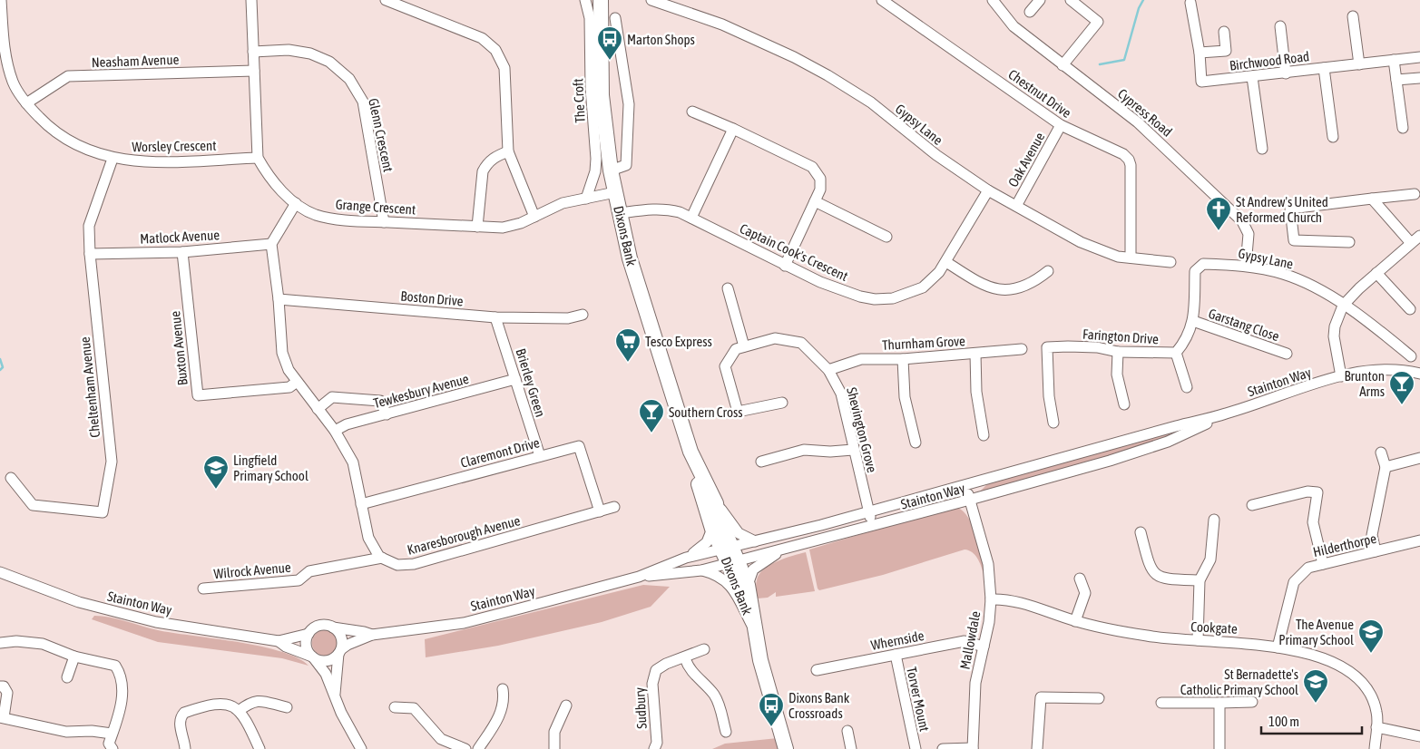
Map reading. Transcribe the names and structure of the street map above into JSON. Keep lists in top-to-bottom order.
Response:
{
  "streets": {
    "highway": ["Dixons Bank"],
    "street": [
      "Neasham Avenue",
      "Birchwood Road",
      "Chestnut Drive",
      "The Croft",
      "Cypress Road",
      "Gypsy Lane",
      "Glenn Crescent",
      "Worsley Crescent",
      "Oak Avenue",
      "Grange Crescent",
      "Matlock Avenue",
      "Captain Cook's Crescent",
      "Boston Drive",
      "Garstang Close",
      "Farington Drive",
      "Thurnham Grove",
      "Buxton Avenue",
      "Stainton Way",
      "Brierley Green",
      "Cheltenham Avenue",
      "Tewkesbury Avenue",
      "Shevington Grove",
      "Claremont Drive",
      "Knaresborough Avenue",
      "Hilderthorpe",
      "Wilrock Avenue",
      "Cookgate",
      "Whernside",
      "Mallowdale",
      "Torver Mount",
      "Sudbury"
    ]
  },
  "crossings": [
    ["Neasham Avenue", "Worsley Crescent"],
    ["Chestnut Drive", "Gypsy Lane"],
    ["Chestnut Drive", "Oak Avenue"],
    ["The Croft", "Grange Crescent"],
    ["Cypress Road", "Gypsy Lane"],
    ["Gypsy Lane", "Oak Avenue"],
    ["Gypsy Lane", "Captain Cook's Crescent"],
    ["Gypsy Lane", "Farington Drive"],
    ["Glenn Crescent", "Grange Crescent"],
    ["Worsley Crescent", "Grange Crescent"],
    ["Worsley Crescent", "Cheltenham Avenue"],
    ["Grange Crescent", "Dixons Bank"],
    ["Dixons Bank", "Captain Cook's Crescent"],
    ["Dixons Bank", "Stainton Way"],
    ["Matlock Avenue", "Buxton Avenue"],
    ["Matlock Avenue", "Cheltenham Avenue"],
    ["Boston Drive", "Brierley Green"],
    ["Garstang Close", "Farington Drive"],
    ["Thurnham Grove", "Shevington Grove"],
    ["Stainton Way", "Shevington Grove"],
    ["Stainton Way", "Mallowdale"],
    ["Brierley Green", "Tewkesbury Avenue"],
    ["Brierley Green", "Claremont Drive"],
    ["Claremont Drive", "Knaresborough Avenue"],
    ["Knaresborough Avenue", "Wilrock Avenue"],
    ["Hilderthorpe", "Cookgate"],
    ["Cookgate", "Mallowdale"],
    ["Whernside", "Mallowdale"],
    ["Whernside", "Torver Mount"]
  ],
  "places": {
    "bus stop": ["Marton Shops", "Dixons Bank Crossroads"],
    "church": ["St Andrew's United Reformed Church"],
    "supermarket": ["Tesco Express"],
    "bar": ["Brunton Arms", "Southern Cross"],
    "school or university": ["Lingfield Primary School", "The Avenue Primary School", "St Bernadette's Catholic Primary School"]
  },
  "scale_bar": "100 m"
}
